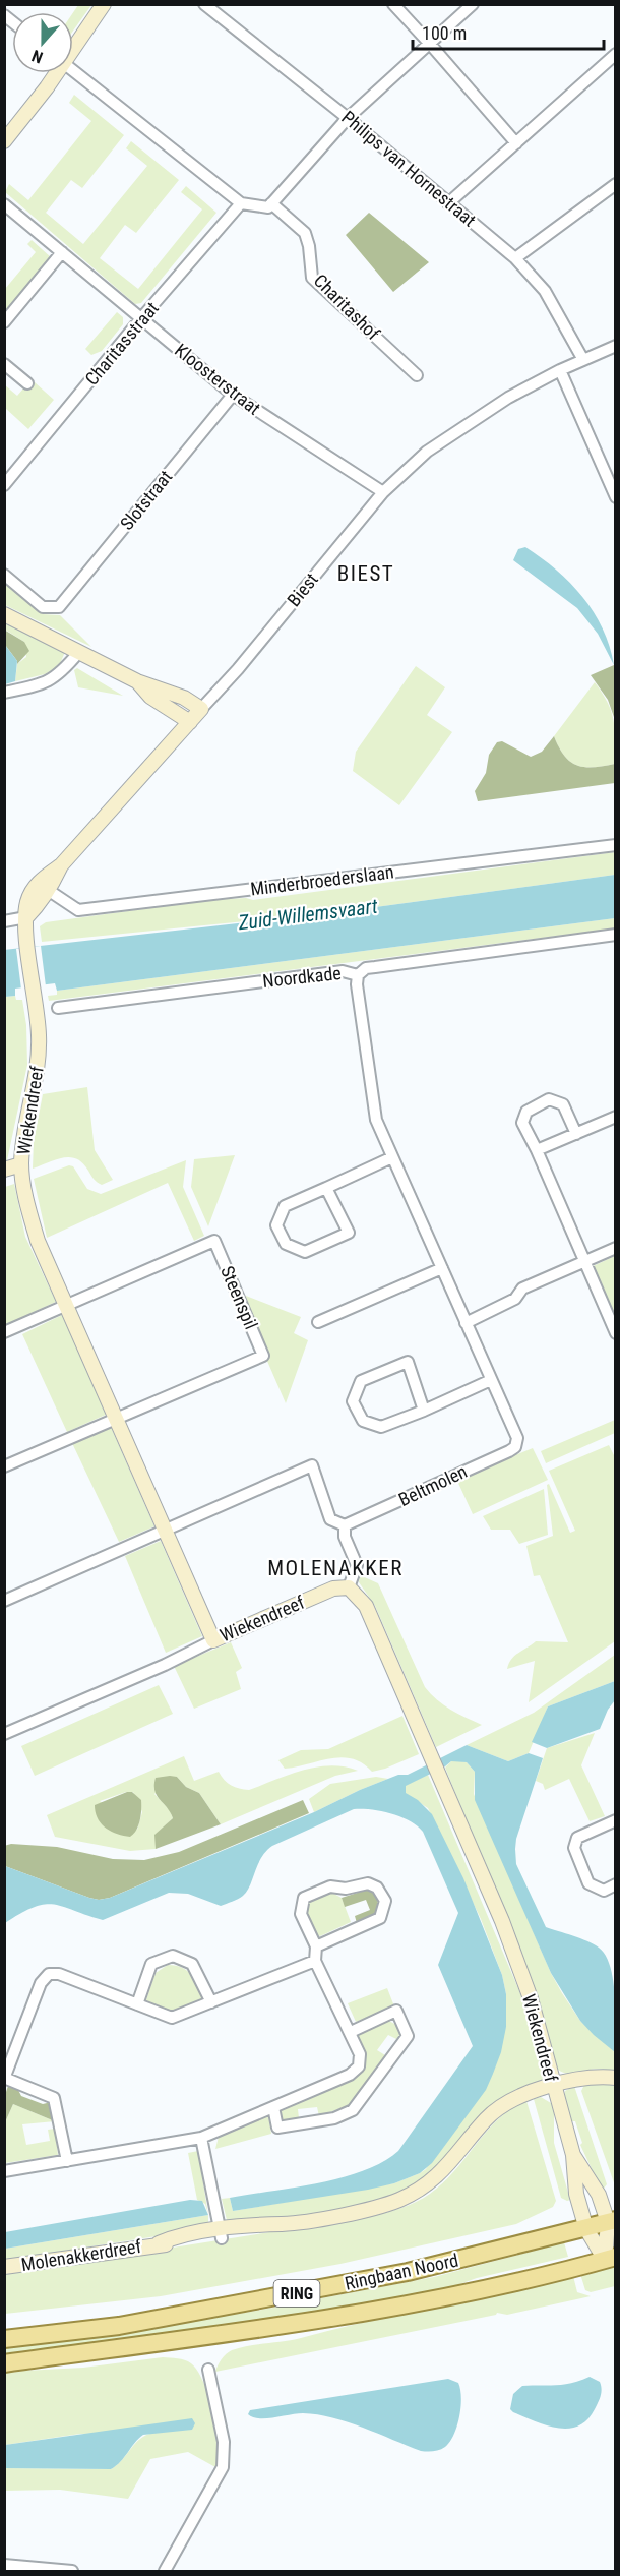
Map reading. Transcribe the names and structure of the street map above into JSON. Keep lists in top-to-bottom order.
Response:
{
  "streets": {
    "main road": ["Ringbaan Noord", "RING"],
    "street": [
      "Philips van Hornestraat",
      "Charitashof",
      "Charitasstraat",
      "Kloosterstraat",
      "Slotstraat",
      "Biest",
      "Minderbroederslaan",
      "Noordkade",
      "Wiekendreef",
      "Steenspil",
      "Beltmolen",
      "Molenakkerdreef"
    ]
  },
  "crossings": [
    ["Philips van Hornestraat", "Biest"],
    ["Charitasstraat", "Kloosterstraat"],
    ["Kloosterstraat", "Slotstraat"],
    ["Kloosterstraat", "Biest"],
    ["Biest", "Minderbroederslaan"],
    ["Biest", "Wiekendreef"],
    ["Noordkade", "Beltmolen"],
    ["Wiekendreef", "Steenspil"],
    ["Wiekendreef", "Molenakkerdreef"],
    ["Wiekendreef", "Ringbaan Noord"]
  ],
  "districts": ["BIEST", "MOLENAKKER"],
  "water": ["Zuid-Willemsvaart"],
  "scale_bar": "100 m",
  "north": "bottom"
}
